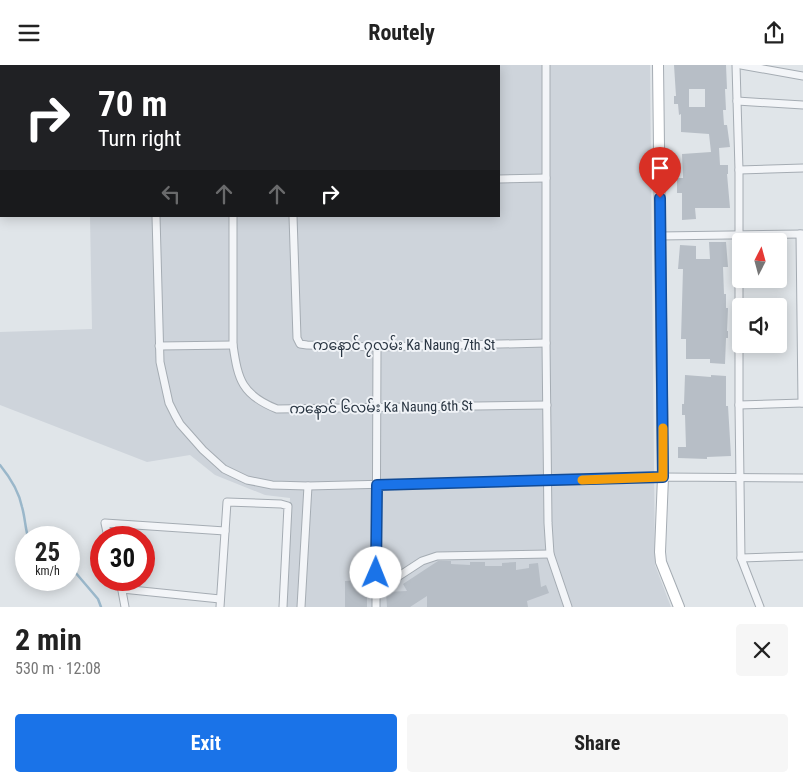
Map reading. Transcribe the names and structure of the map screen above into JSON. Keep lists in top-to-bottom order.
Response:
{
  "streets": {
    "street": ["ကနောင် ၇လမ်း Ka Naung 7th St", "ကနောင် ၆လမ်း Ka Naung 6th St"]
  },
  "north": "top",
  "page": {
    "header": "Routely",
    "turn": ["70 m", "Turn right"],
    "speed": "25 km/h",
    "limit": "30",
    "heading": ["2 min", "530 m · 12:08"],
    "buttons": ["Exit", "Share"]
  }
}
